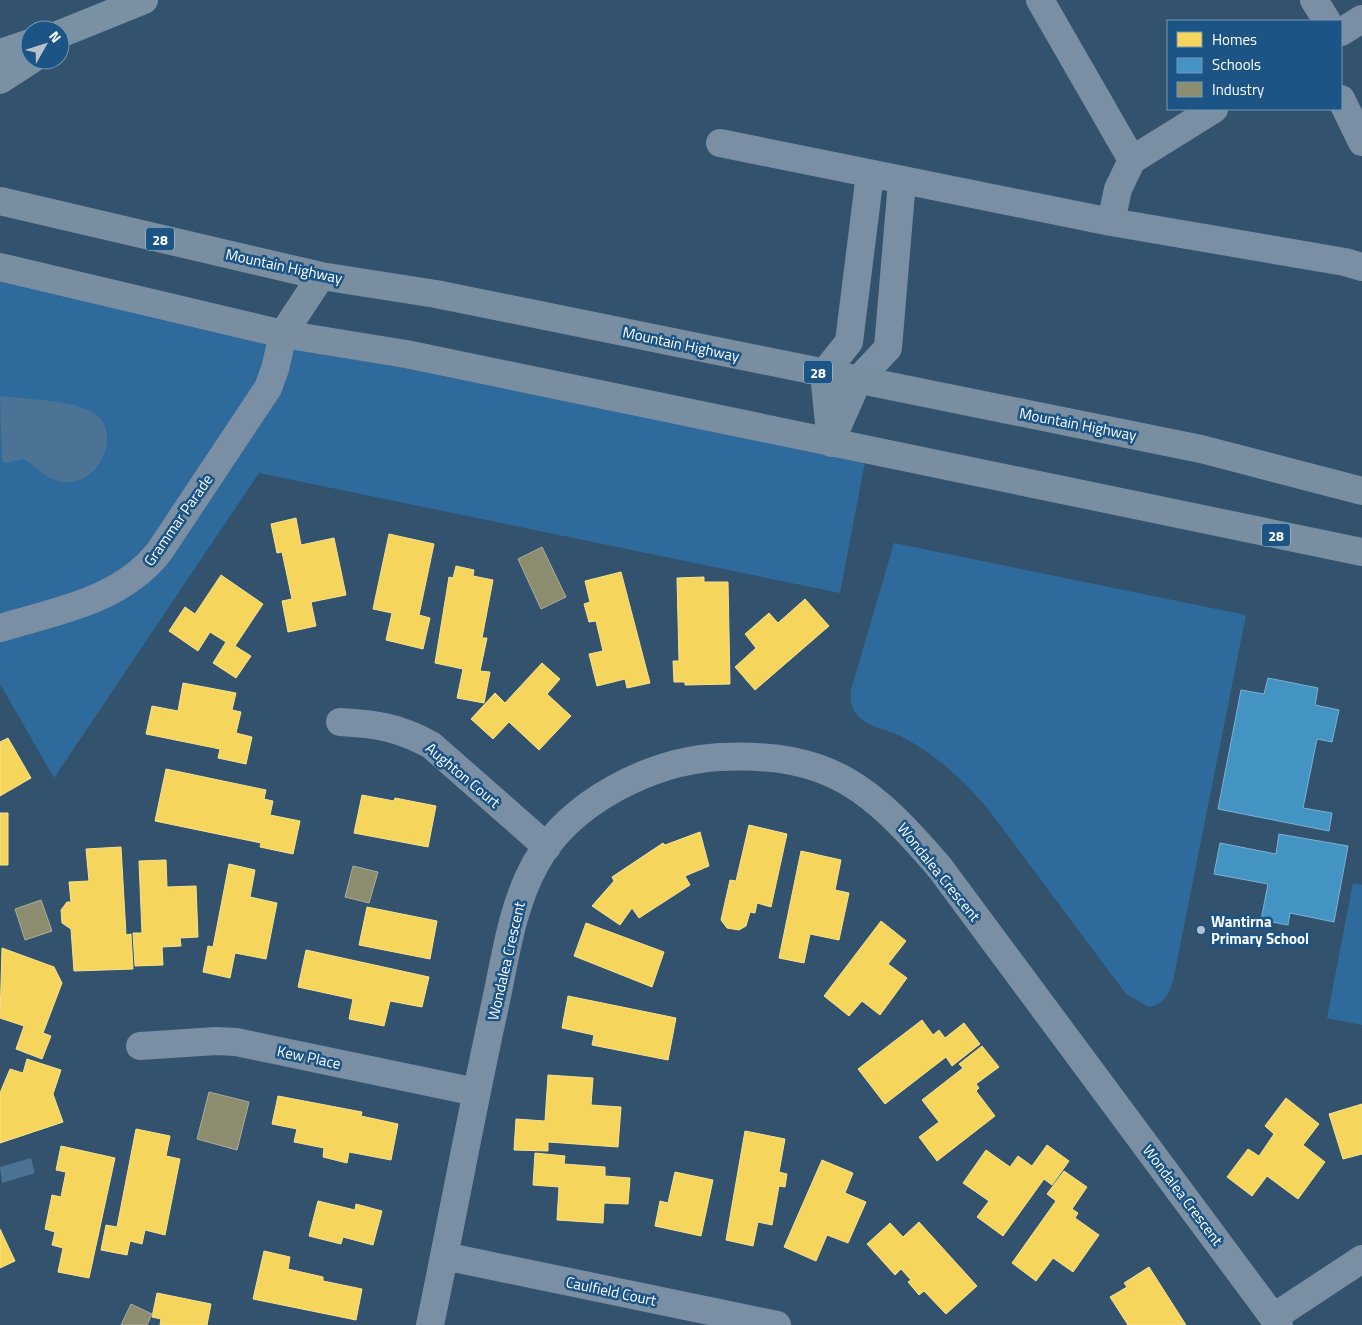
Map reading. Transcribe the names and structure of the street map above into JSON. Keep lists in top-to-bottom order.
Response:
{
  "streets": {
    "main road": ["28", "Mountain Highway"],
    "street": [
      "Grammar Parade",
      "Aughton Court",
      "Wondalea Crescent",
      "Kew Place",
      "Caulfield Court"
    ]
  },
  "crossings": [
    ["28", "Grammar Parade"],
    ["Aughton Court", "Wondalea Crescent"],
    ["Wondalea Crescent", "Kew Place"],
    ["Wondalea Crescent", "Caulfield Court"]
  ],
  "places": ["Wantirna Primary School"],
  "legend": ["Homes", "Schools", "Industry"],
  "north": "top right"
}
